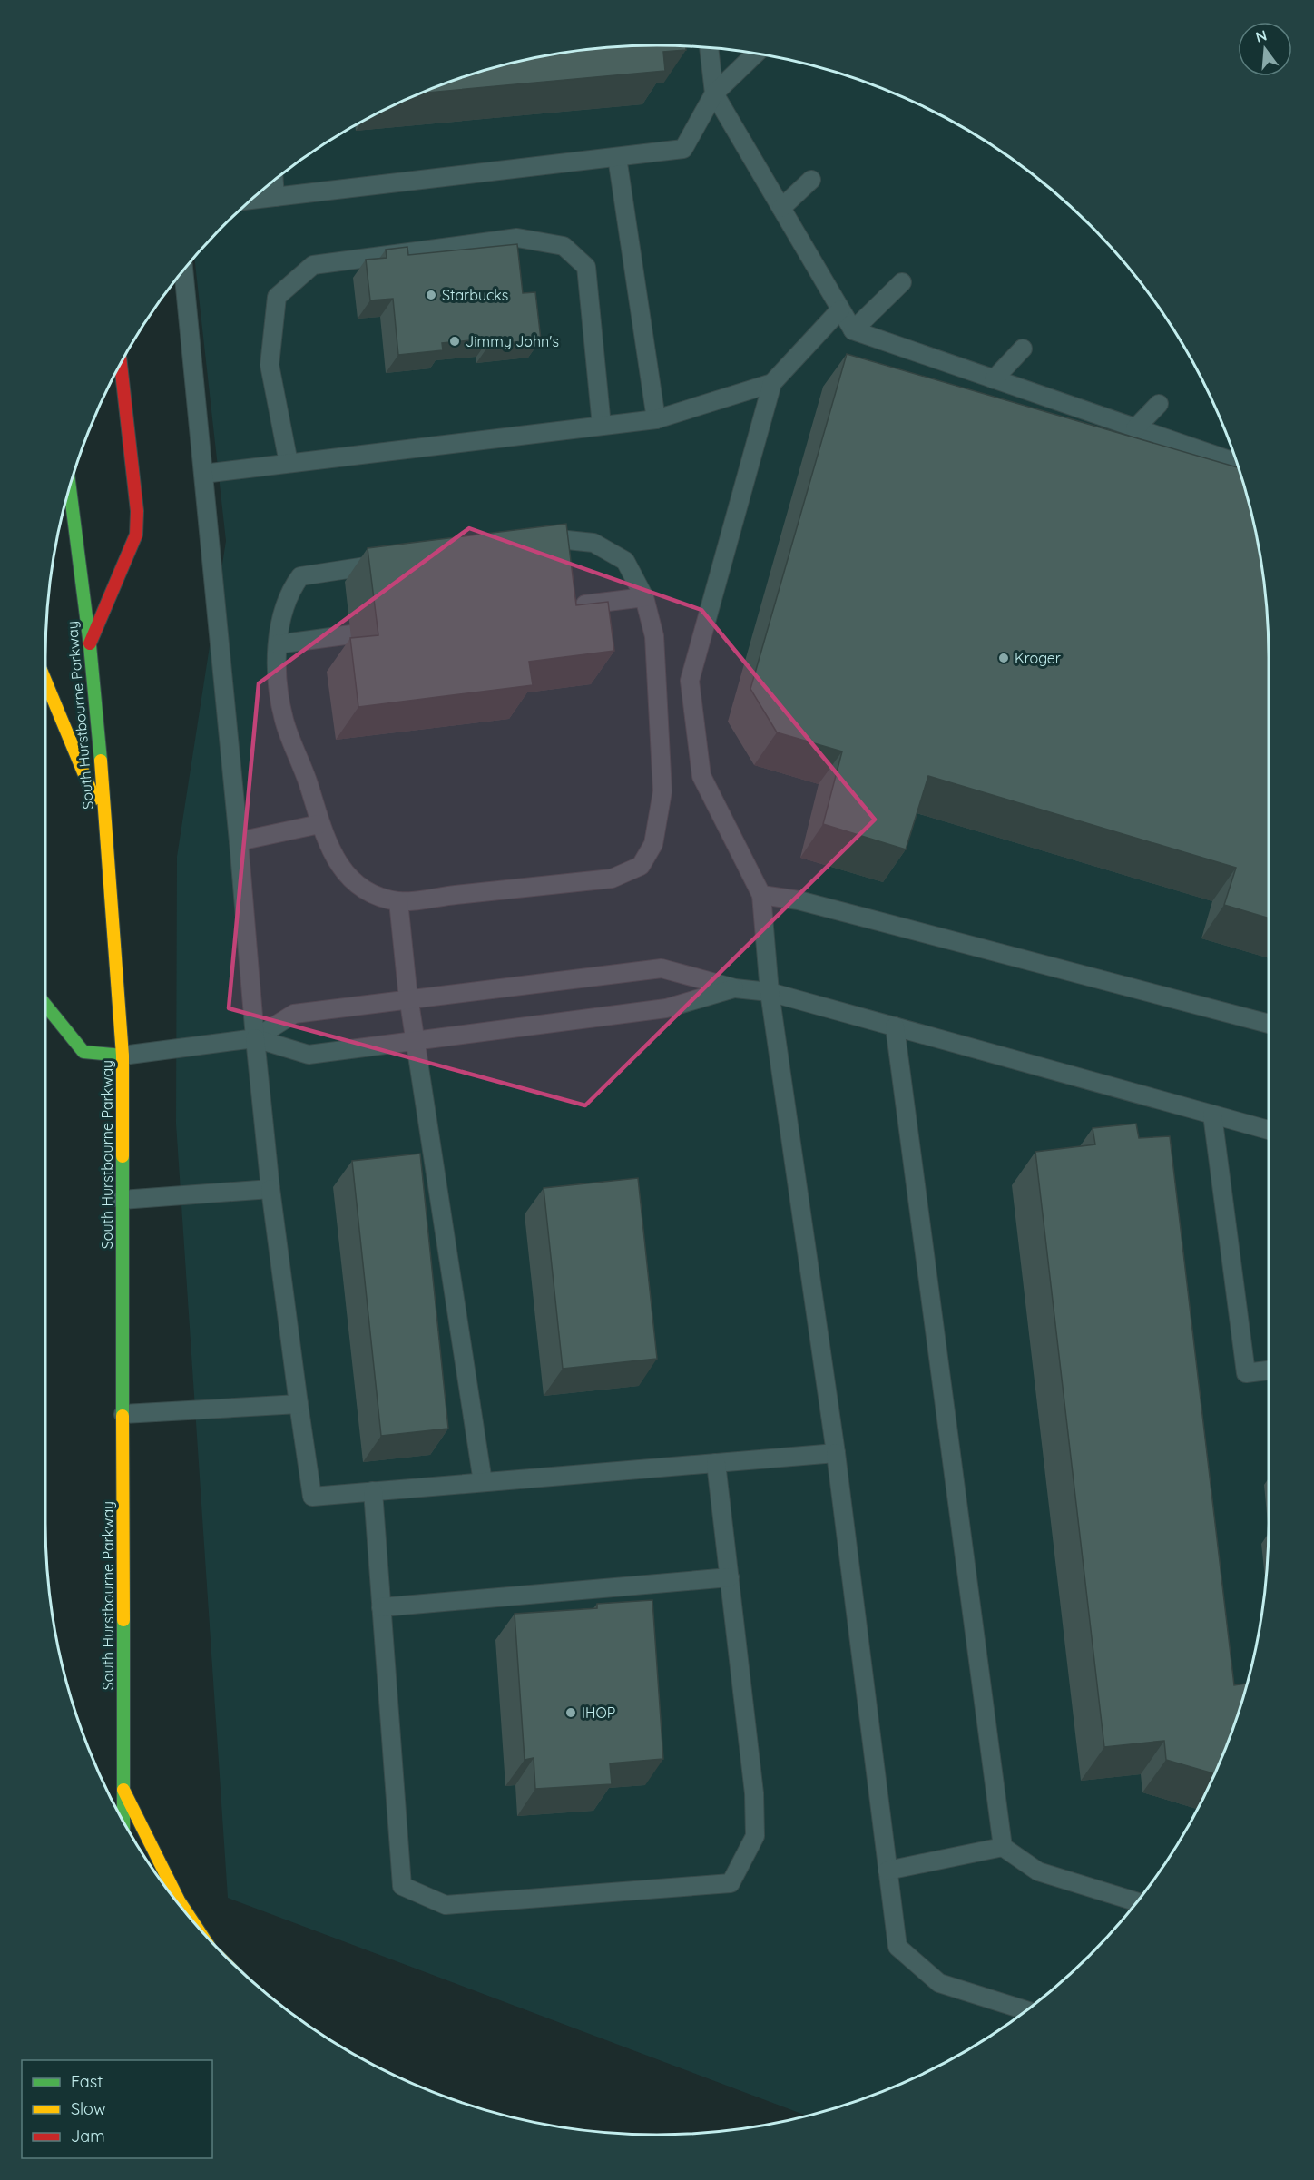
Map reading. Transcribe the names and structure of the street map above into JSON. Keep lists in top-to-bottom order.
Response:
{
  "streets": {
    "main road": ["South Hurstbourne Parkway"]
  },
  "places": [
    "Starbucks",
    "Jimmy John's",
    "Kroger",
    "IHOP"
  ],
  "legend": ["Fast", "Slow", "Jam"],
  "north": "top"
}
